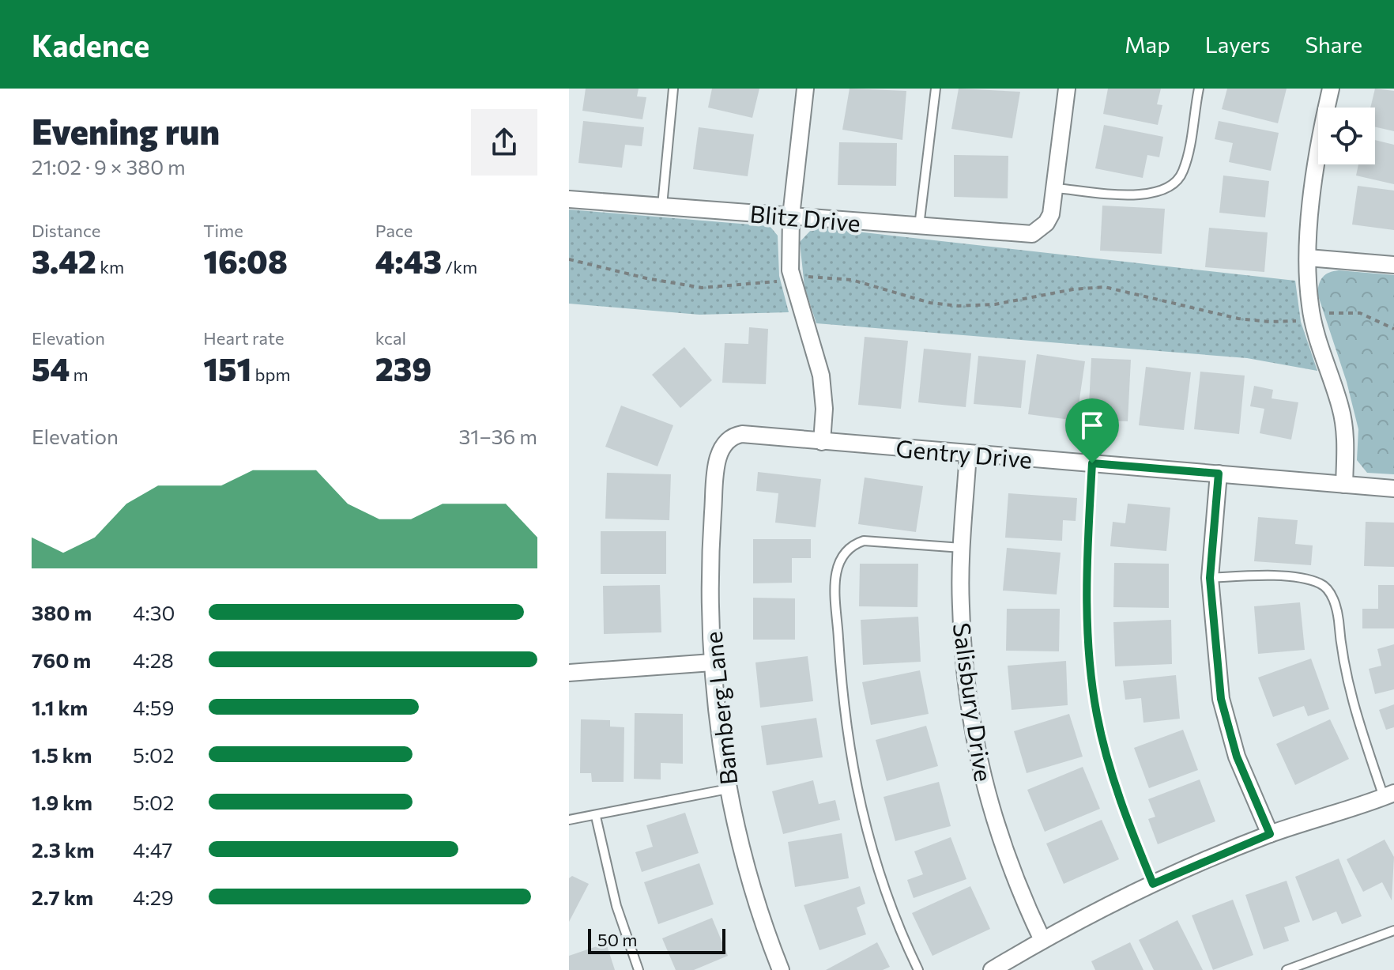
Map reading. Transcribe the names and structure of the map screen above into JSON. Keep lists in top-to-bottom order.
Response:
{
  "streets": {
    "street": [
      "Blitz Drive",
      "Gentry Drive",
      "Salisbury Drive",
      "Bamberg Lane"
    ]
  },
  "crossings": [
    ["Gentry Drive", "Salisbury Drive"],
    ["Gentry Drive", "Bamberg Lane"]
  ],
  "scale_bar": "50 m",
  "page": {
    "header": "Kadence",
    "nav": ["Map", "Layers", "Share"],
    "heading": ["Evening run", "21:02 · 9 × 380 m"],
    "stats": [
      ["Distance", "3.42 km"],
      ["Time", "16:08"],
      ["Pace", "4:43 /km"],
      ["Elevation", "54 m"],
      ["Heart rate", "151 bpm"],
      ["kcal", "239"]
    ],
    "chart": ["Elevation", "31–36 m"],
    "list": [
      {
        "name": "380 m",
        "note": "4:30"
      },
      {
        "name": "760 m",
        "note": "4:28"
      },
      {
        "name": "1.1 km",
        "note": "4:59"
      },
      {
        "name": "1.5 km",
        "note": "5:02"
      },
      {
        "name": "1.9 km",
        "note": "5:02"
      },
      {
        "name": "2.3 km",
        "note": "4:47"
      },
      {
        "name": "2.7 km",
        "note": "4:29"
      }
    ],
    "scale": "50 m"
  }
}
